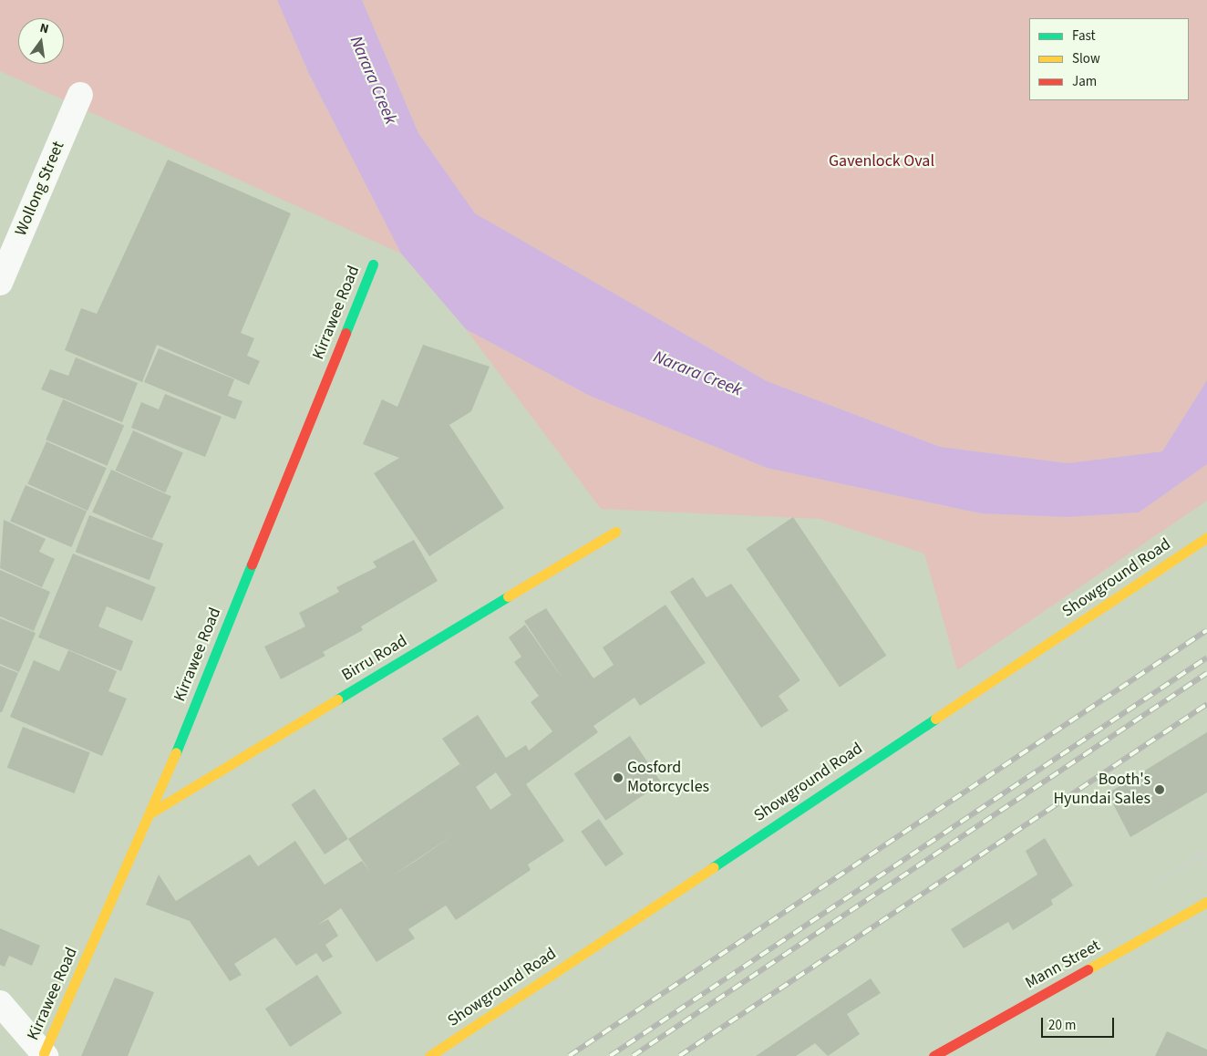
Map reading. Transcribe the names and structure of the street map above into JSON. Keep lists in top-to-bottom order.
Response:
{
  "streets": {
    "street": [
      "Wollong Street",
      "Kirrawee Road",
      "Showground Road",
      "Birru Road",
      "Mann Street"
    ]
  },
  "crossings": [
    ["Kirrawee Road", "Birru Road"]
  ],
  "water": ["Narara Creek"],
  "parks": ["Gavenlock Oval"],
  "places": ["Gosford Motorcycles", "Booth's Hyundai Sales"],
  "legend": ["Fast", "Slow", "Jam"],
  "scale_bar": "20 m",
  "north": "top"
}
